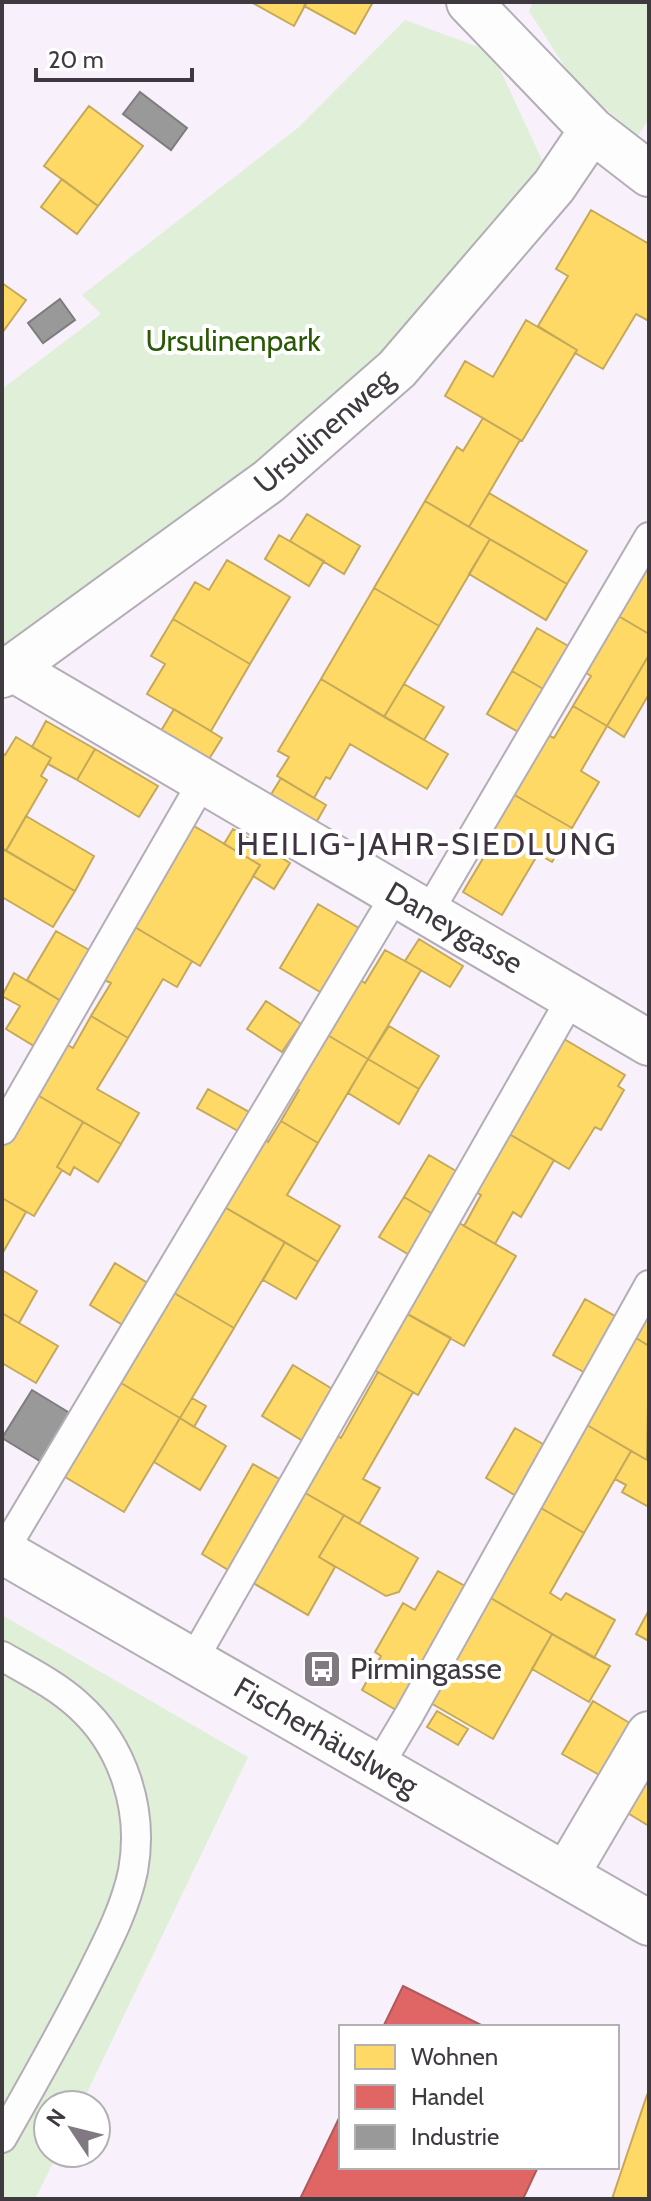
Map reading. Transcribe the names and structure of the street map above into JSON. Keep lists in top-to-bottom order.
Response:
{
  "streets": {
    "street": ["Ursulinenweg", "Daneygasse", "Fischerhäuslweg"]
  },
  "crossings": [
    ["Ursulinenweg", "Daneygasse"]
  ],
  "districts": ["HEILIG-JAHR-SIEDLUNG"],
  "parks": ["Ursulinenpark"],
  "places": {
    "bus stop": ["Pirmingasse"]
  },
  "legend": ["Wohnen", "Handel", "Industrie"],
  "scale_bar": "20 m",
  "north": "top left"
}
